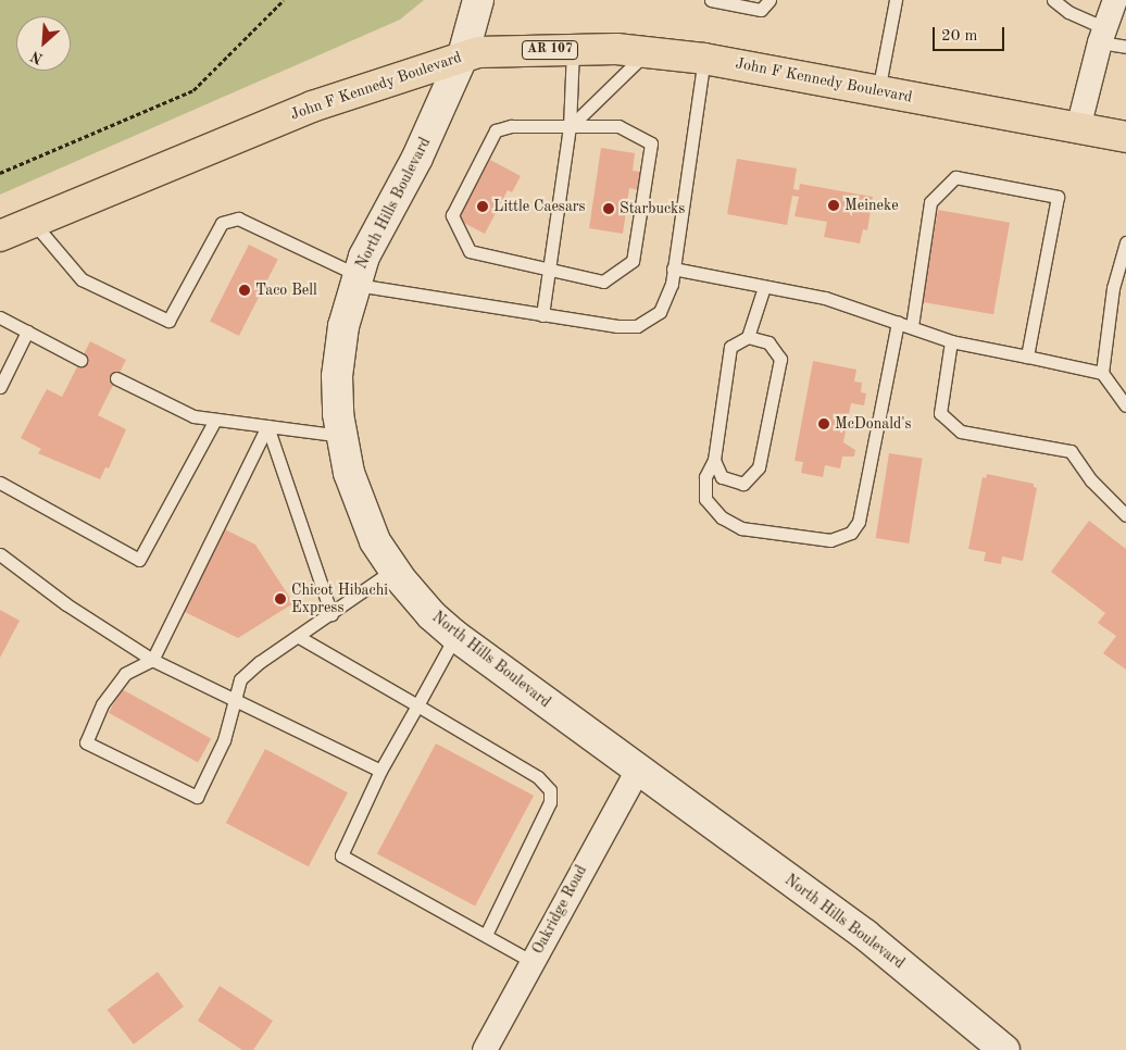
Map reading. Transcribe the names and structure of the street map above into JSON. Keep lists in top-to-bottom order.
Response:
{
  "streets": {
    "main road": ["AR 107", "John F Kennedy Boulevard"],
    "street": ["North Hills Boulevard", "Oakridge Road"]
  },
  "crossings": [
    ["John F Kennedy Boulevard", "North Hills Boulevard"],
    ["North Hills Boulevard", "Oakridge Road"]
  ],
  "places": [
    "Meineke",
    "Little Caesars",
    "Starbucks",
    "Taco Bell",
    "McDonald's",
    "Chicot Hibachi Express"
  ],
  "scale_bar": "20 m",
  "north": "bottom left"
}
